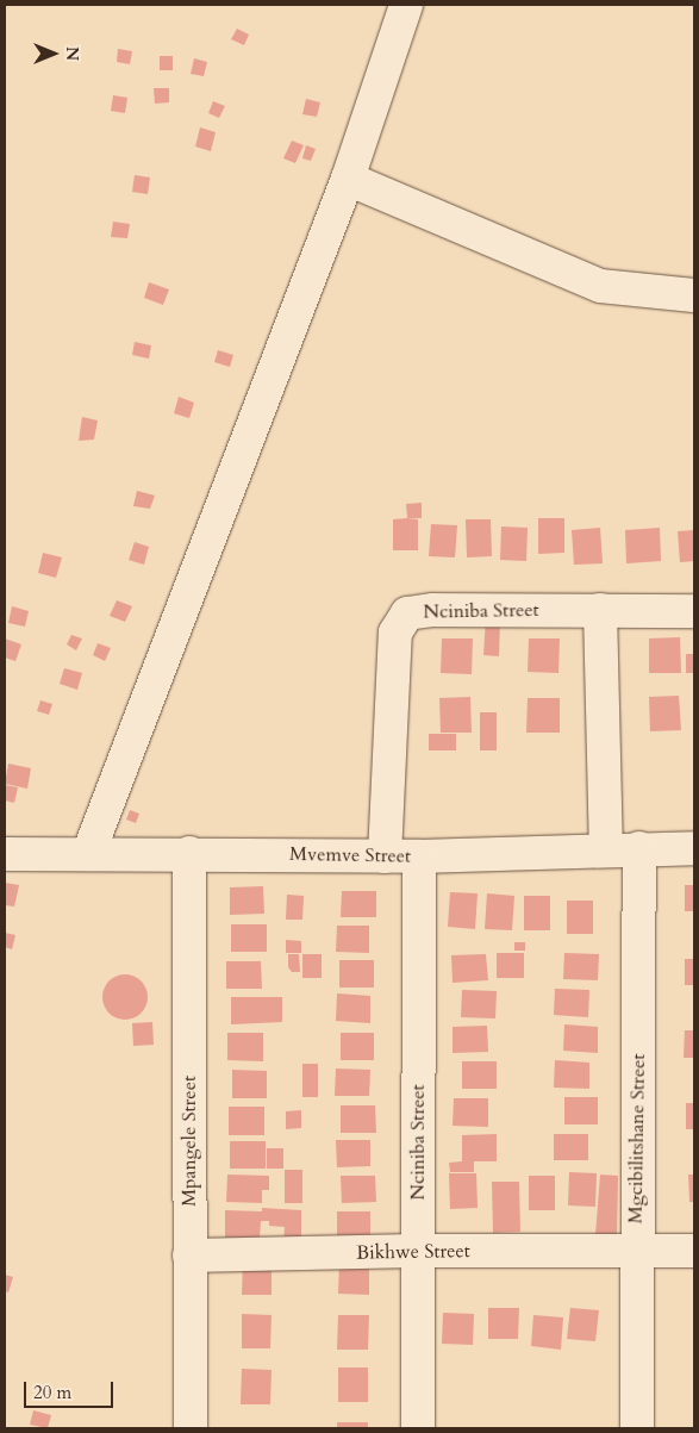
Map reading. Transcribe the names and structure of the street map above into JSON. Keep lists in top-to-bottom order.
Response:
{
  "streets": {
    "street": [
      "Nciniba Street",
      "Mvemve Street",
      "Mgcibilitshane Street",
      "Mpangele Street",
      "Bikhwe Street"
    ]
  },
  "crossings": [
    ["Nciniba Street", "Mvemve Street"],
    ["Nciniba Street", "Bikhwe Street"],
    ["Mvemve Street", "Mgcibilitshane Street"],
    ["Mvemve Street", "Mpangele Street"],
    ["Mgcibilitshane Street", "Bikhwe Street"],
    ["Mpangele Street", "Bikhwe Street"]
  ],
  "scale_bar": "20 m",
  "north": "right"
}
